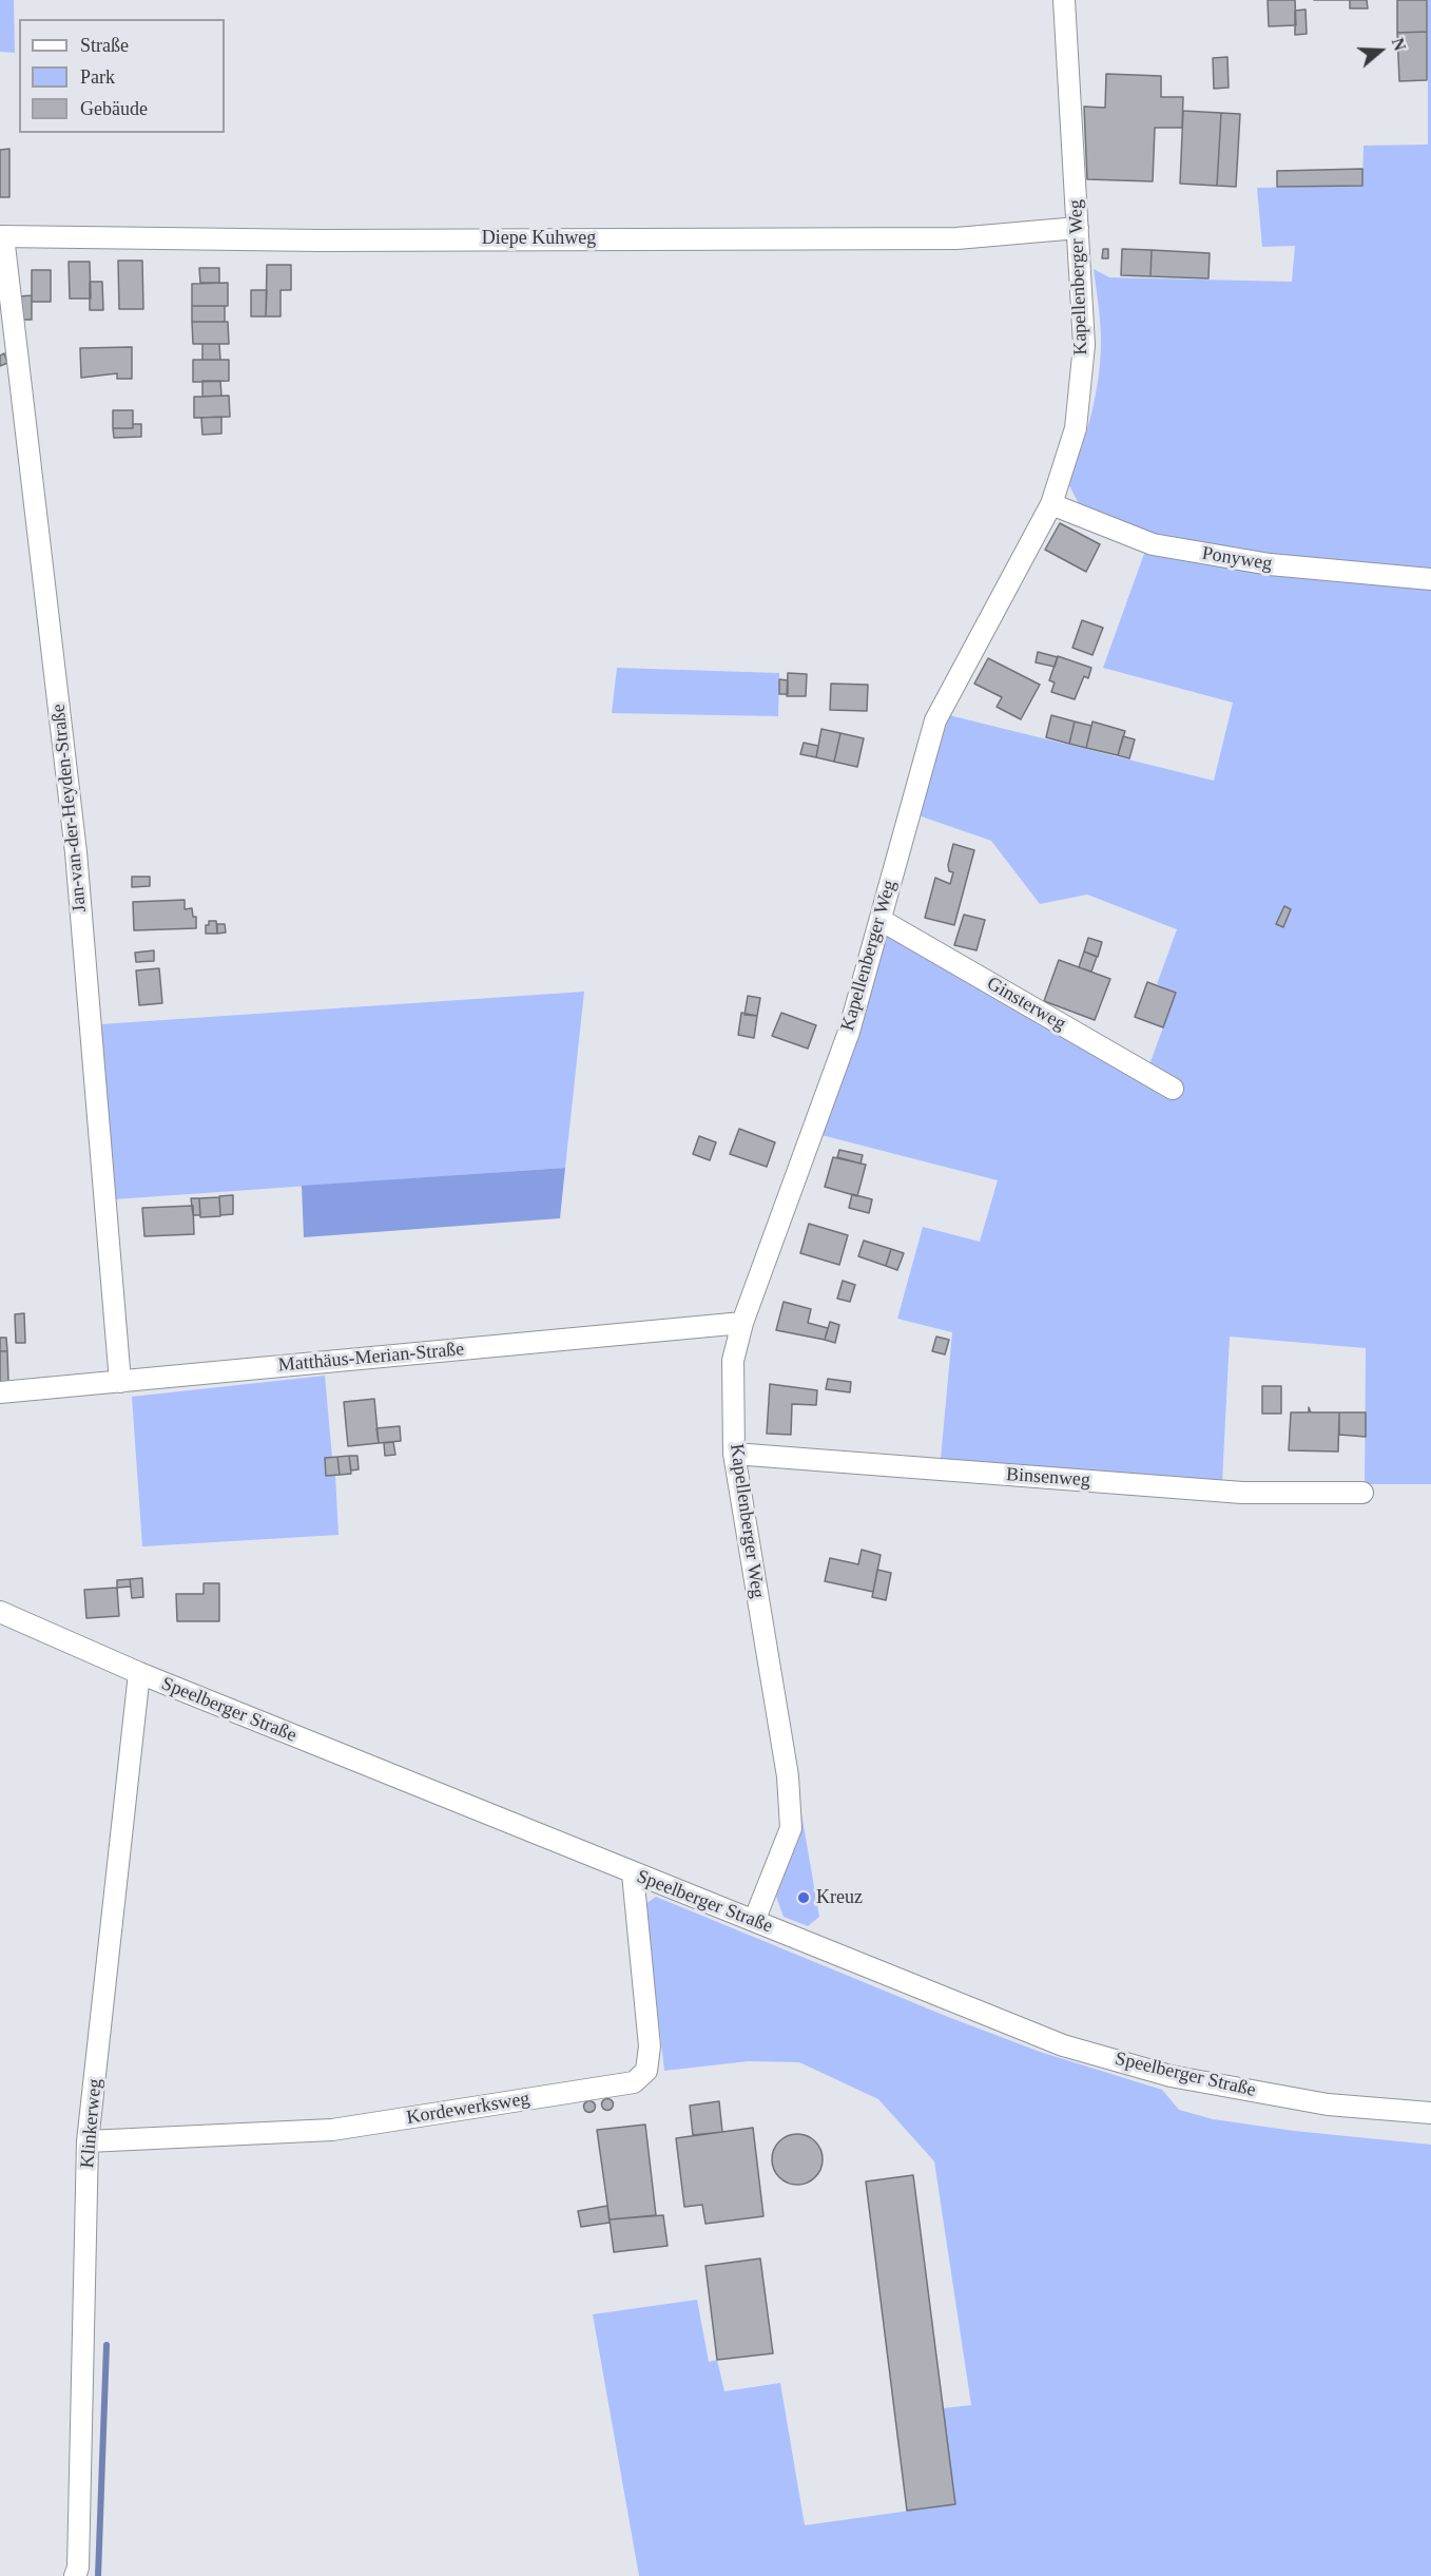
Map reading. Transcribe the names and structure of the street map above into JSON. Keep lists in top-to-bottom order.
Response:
{
  "streets": {
    "street": [
      "Diepe Kuhweg",
      "Kapellenberger Weg",
      "Ponyweg",
      "Jan-van-der-Heyden-Straße",
      "Ginsterweg",
      "Matthäus-Merian-Straße",
      "Binsenweg",
      "Speelberger Straße",
      "Kordewerksweg",
      "Klinkerweg"
    ]
  },
  "crossings": [
    ["Diepe Kuhweg", "Kapellenberger Weg"],
    ["Diepe Kuhweg", "Jan-van-der-Heyden-Straße"],
    ["Kapellenberger Weg", "Ponyweg"],
    ["Kapellenberger Weg", "Ginsterweg"],
    ["Kapellenberger Weg", "Matthäus-Merian-Straße"],
    ["Kapellenberger Weg", "Binsenweg"],
    ["Kapellenberger Weg", "Speelberger Straße"],
    ["Jan-van-der-Heyden-Straße", "Matthäus-Merian-Straße"],
    ["Speelberger Straße", "Kordewerksweg"],
    ["Speelberger Straße", "Klinkerweg"],
    ["Kordewerksweg", "Klinkerweg"]
  ],
  "places": ["Kreuz"],
  "legend": ["Straße", "Park", "Gebäude"],
  "north": "right"
}
